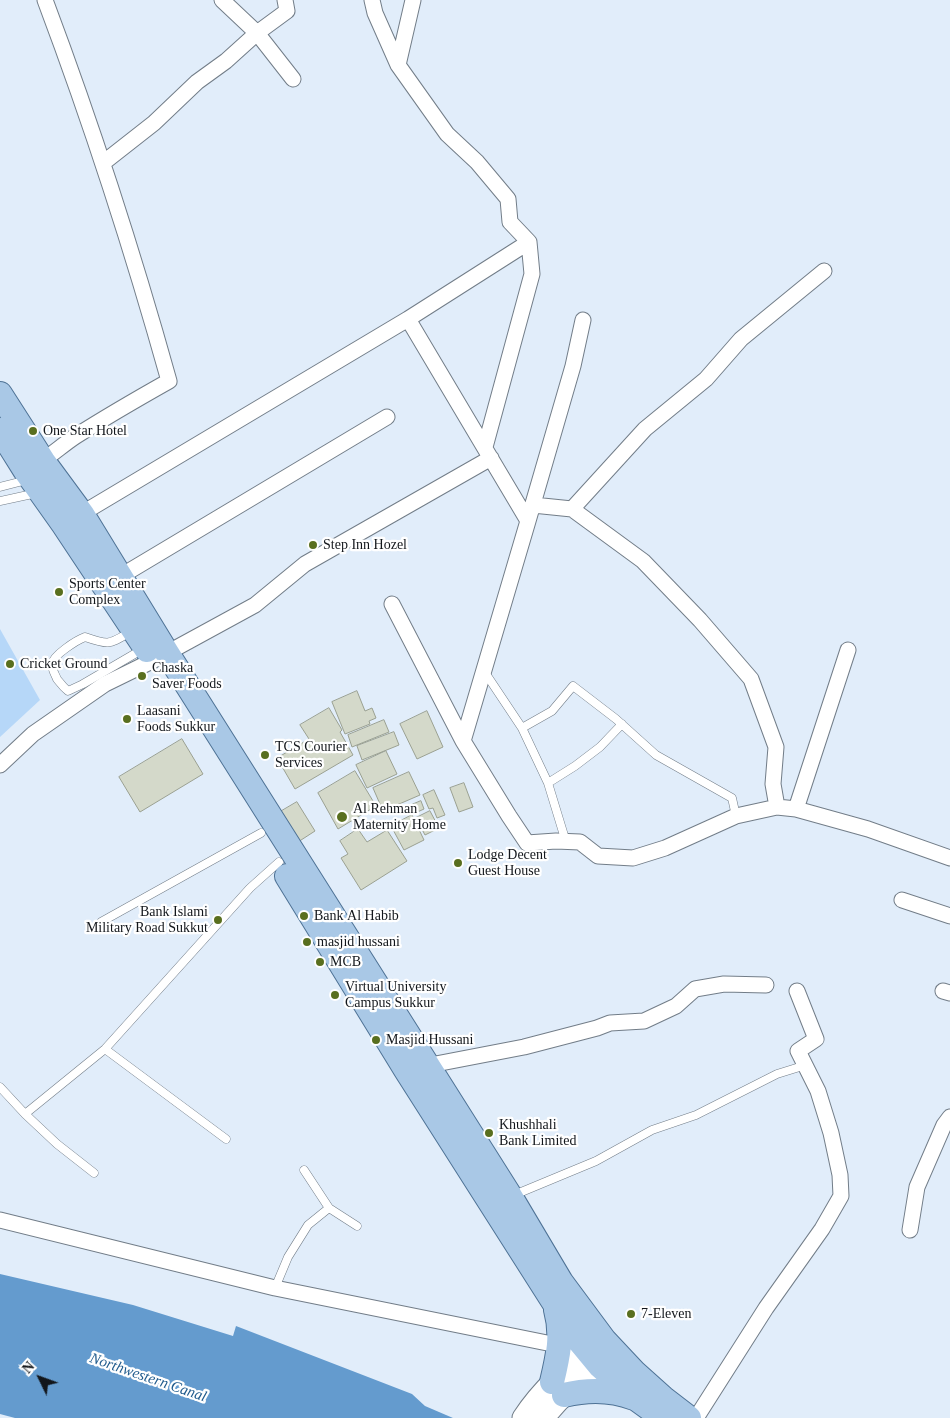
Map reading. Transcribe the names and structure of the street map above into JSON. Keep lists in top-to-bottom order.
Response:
{
  "water": ["Northwestern Canal"],
  "places": [
    "One Star Hotel",
    "Step Inn Hozel",
    "Sports Center Complex",
    "Cricket Ground",
    "Chaska Saver Foods",
    "Laasani Foods Sukkur",
    "TCS Courier Services",
    "Al Rehman Maternity Home",
    "Lodge Decent Guest House",
    "Bank Al Habib",
    "Bank Islami Military Road Sukkut",
    "masjid hussani",
    "MCB",
    "Virtual University Campus Sukkur",
    "Masjid Hussani",
    "Khushhali Bank Limited",
    "7-Eleven"
  ],
  "north": "top left"
}
